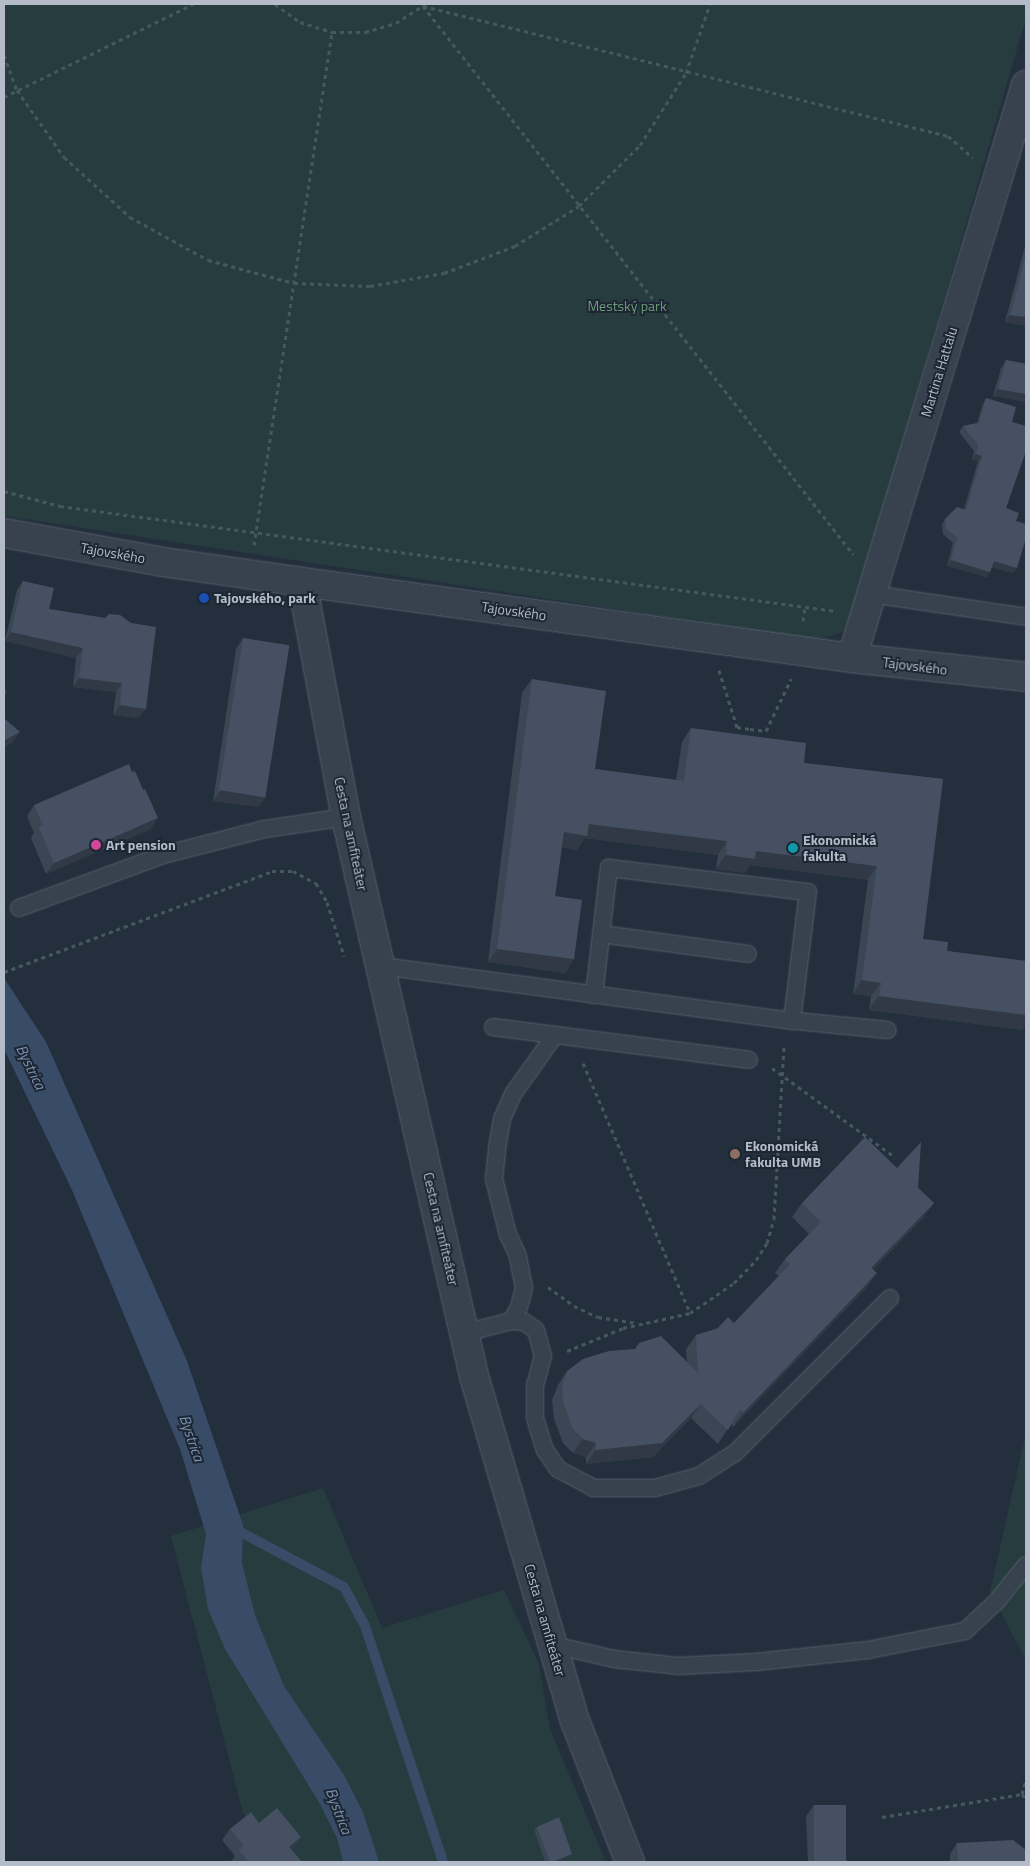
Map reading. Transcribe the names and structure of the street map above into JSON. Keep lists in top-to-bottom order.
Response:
{
  "streets": {
    "street": ["Martina Hattalu", "Tajovského", "Cesta na amfiteáter"]
  },
  "crossings": [
    ["Martina Hattalu", "Tajovského"],
    ["Tajovského", "Cesta na amfiteáter"]
  ],
  "water": ["Bystrica"],
  "parks": ["Mestský park"],
  "places": [
    "Tajovského, park",
    "Art pension",
    "Ekonomická fakulta",
    "Ekonomická fakulta UMB"
  ]
}
